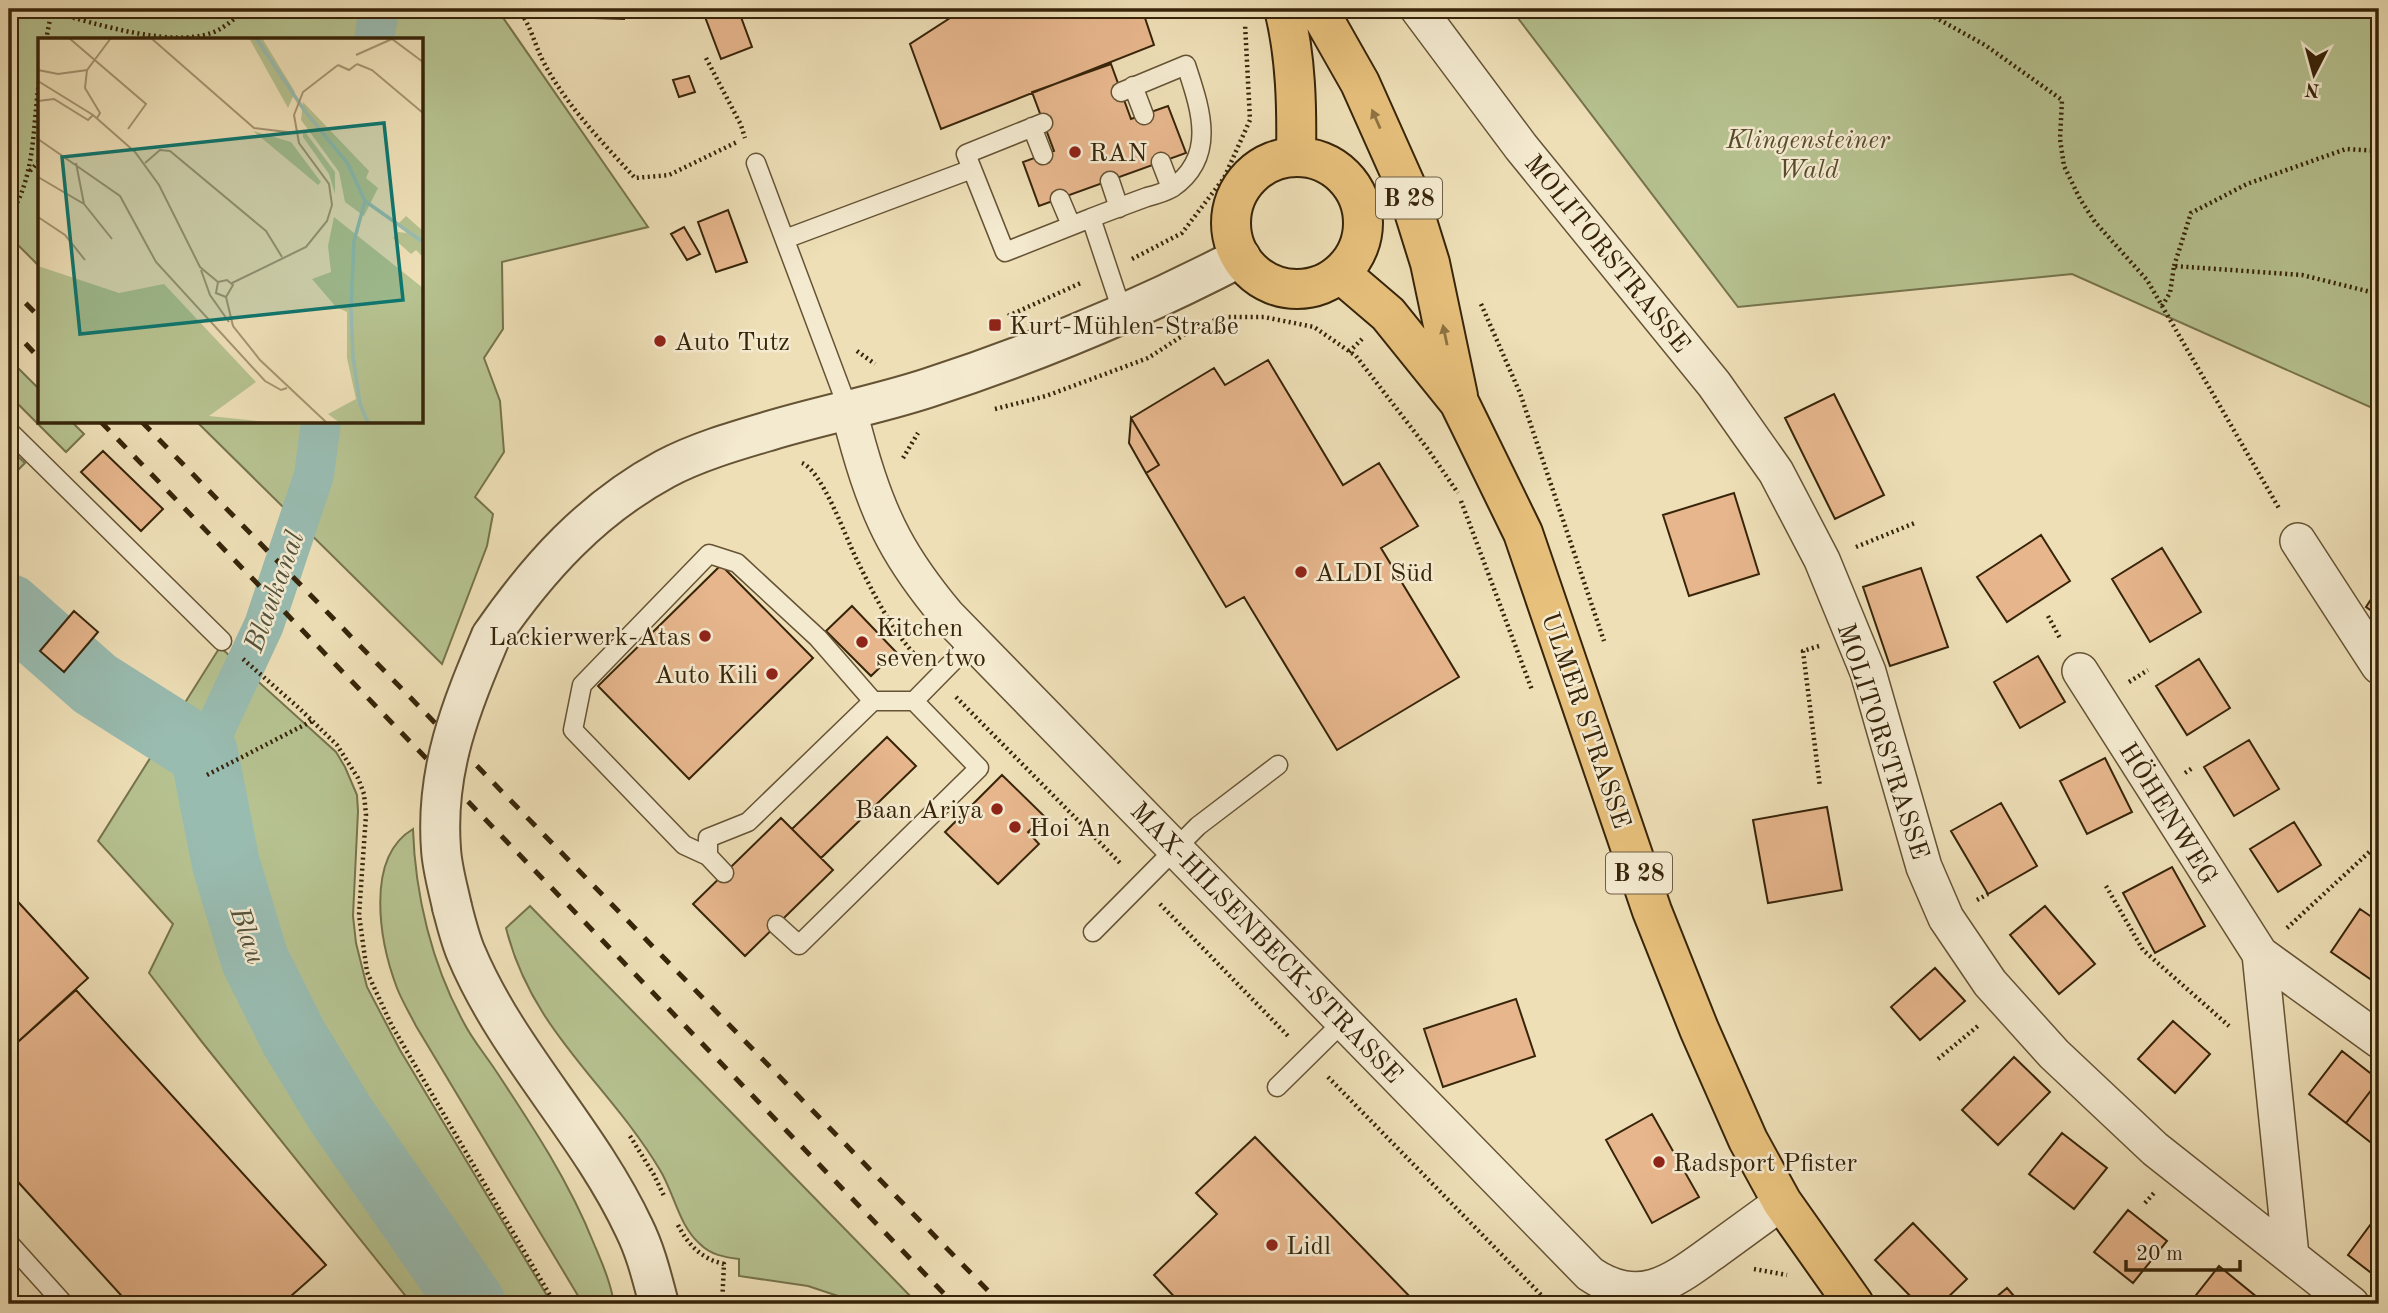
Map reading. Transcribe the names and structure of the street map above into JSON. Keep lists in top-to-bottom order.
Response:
{
  "streets": {
    "main road": ["B 28", "ULMER STRASSE"],
    "street": ["MOLITORSTRASSE", "HÖHENWEG", "MAX-HILSENBECK-STRASSE"]
  },
  "crossings": [
    ["B 28", "ULMER STRASSE"],
    ["MOLITORSTRASSE", "HÖHENWEG"],
    ["ULMER STRASSE", "MAX-HILSENBECK-STRASSE"]
  ],
  "water": ["Blaukanal", "Blau"],
  "parks": ["Klingensteiner Wald"],
  "places": {
    "other": [
      "RAN",
      "Auto Tutz",
      "ALDI Süd",
      "Lackierwerk-Atas",
      "Kitchen seven two",
      "Auto Kili",
      "Baan Ariya",
      "Hoi An",
      "Radsport Pfister",
      "Lidl"
    ],
    "transit": ["Kurt-Mühlen-Straße"]
  },
  "scale_bar": "20 m",
  "north": "bottom"
}
